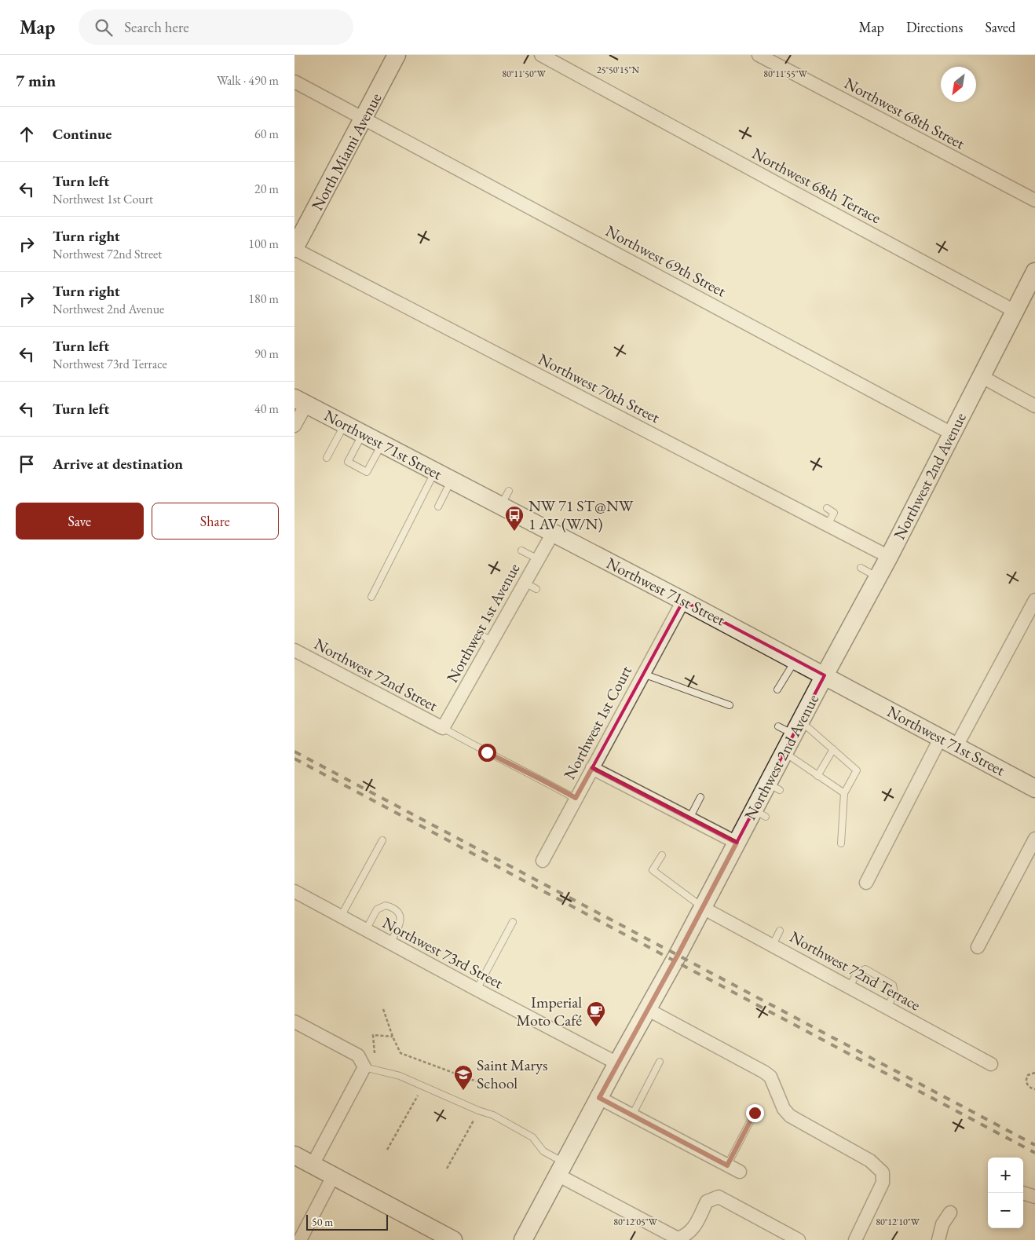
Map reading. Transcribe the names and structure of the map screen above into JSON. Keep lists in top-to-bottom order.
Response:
{
  "streets": {
    "street": [
      "Northwest 68th Street",
      "North Miami Avenue",
      "Northwest 68th Terrace",
      "Northwest 69th Street",
      "Northwest 70th Street",
      "Northwest 71st Street",
      "Northwest 2nd Avenue",
      "Northwest 1st Avenue",
      "Northwest 72nd Street",
      "Northwest 1st Court",
      "Northwest 73rd Street",
      "Northwest 72nd Terrace"
    ]
  },
  "crossings": [
    ["North Miami Avenue", "Northwest 69th Street"],
    ["North Miami Avenue", "Northwest 70th Street"],
    ["Northwest 68th Terrace", "Northwest 2nd Avenue"],
    ["Northwest 69th Street", "Northwest 2nd Avenue"],
    ["Northwest 70th Street", "Northwest 2nd Avenue"],
    ["Northwest 71st Street", "Northwest 2nd Avenue"],
    ["Northwest 71st Street", "Northwest 1st Avenue"],
    ["Northwest 71st Street", "Northwest 1st Court"],
    ["Northwest 2nd Avenue", "Northwest 73rd Street"],
    ["Northwest 2nd Avenue", "Northwest 72nd Terrace"],
    ["Northwest 1st Avenue", "Northwest 72nd Street"]
  ],
  "places": {
    "bus stop": ["NW 71 ST@NW 1 AV (W/N)"],
    "cafe": ["Imperial Moto Café"],
    "school or university": ["Saint Marys School"]
  },
  "scale_bar": "50 m",
  "north": "bottom left",
  "page": {
    "header": "Map",
    "search": "Search here",
    "nav": ["Map", "Directions", "Saved"],
    "heading": ["7 min", "Walk · 490 m"],
    "list": [
      ["Continue", "60 m"],
      ["Turn left", "Northwest 1st Court", "20 m"],
      ["Turn right", "Northwest 72nd Street", "100 m"],
      ["Turn right", "Northwest 2nd Avenue", "180 m"],
      ["Turn left", "Northwest 73rd Terrace", "90 m"],
      ["Turn left", "40 m"],
      "Arrive at destination"
    ],
    "buttons": ["Save", "Share"],
    "map_buttons": ["+", "−"],
    "scale": "50 m"
  },
  "coordinates": [
    "25°50'15\"N",
    "80°11'50\"W",
    "80°11'55\"W",
    "80°12'05\"W",
    "80°12'10\"W"
  ]
}
